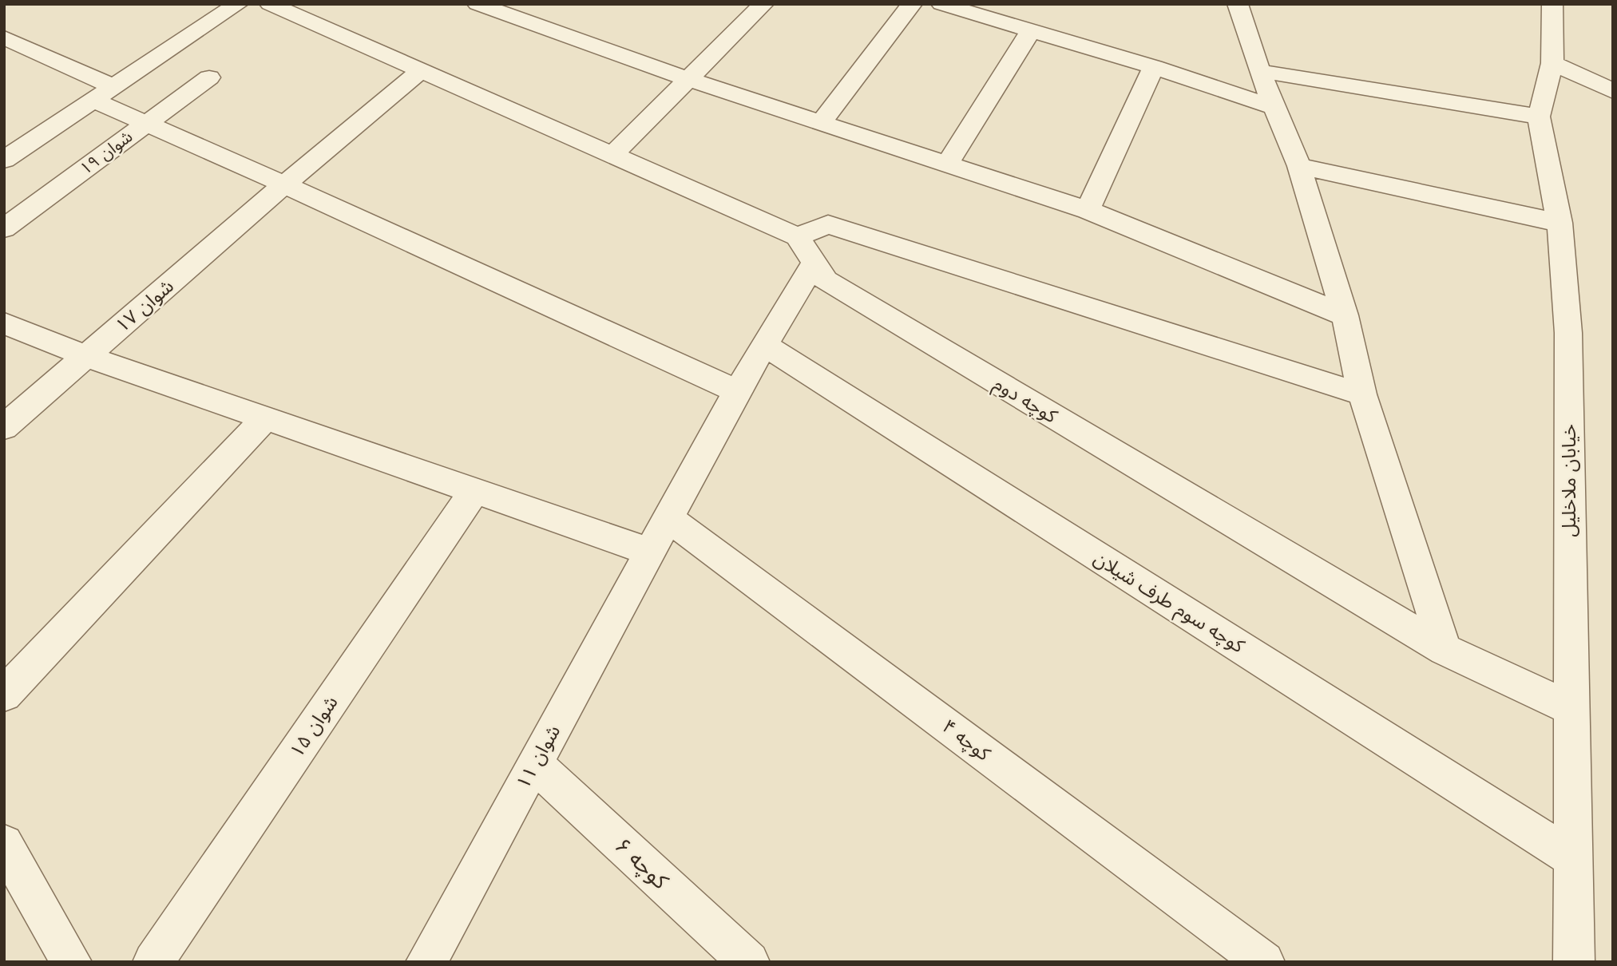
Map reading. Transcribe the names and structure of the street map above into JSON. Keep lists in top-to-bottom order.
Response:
{
  "streets": {
    "street": [
      "شوان ۱۹",
      "شوان ۱۷",
      "کوچه دوم",
      "خیابان ملاخلیل",
      "کوچه سوم طرف شیلان",
      "شوان ۱۵",
      "کوچه ۴",
      "شوان ۱۱",
      "کوچه ۶"
    ]
  },
  "crossings": [
    ["کوچه دوم", "خیابان ملاخلیل"],
    ["کوچه دوم", "شوان ۱۱"],
    ["خیابان ملاخلیل", "کوچه سوم طرف شیلان"],
    ["کوچه سوم طرف شیلان", "شوان ۱۱"],
    ["کوچه ۴", "شوان ۱۱"],
    ["شوان ۱۱", "کوچه ۶"]
  ]
}
